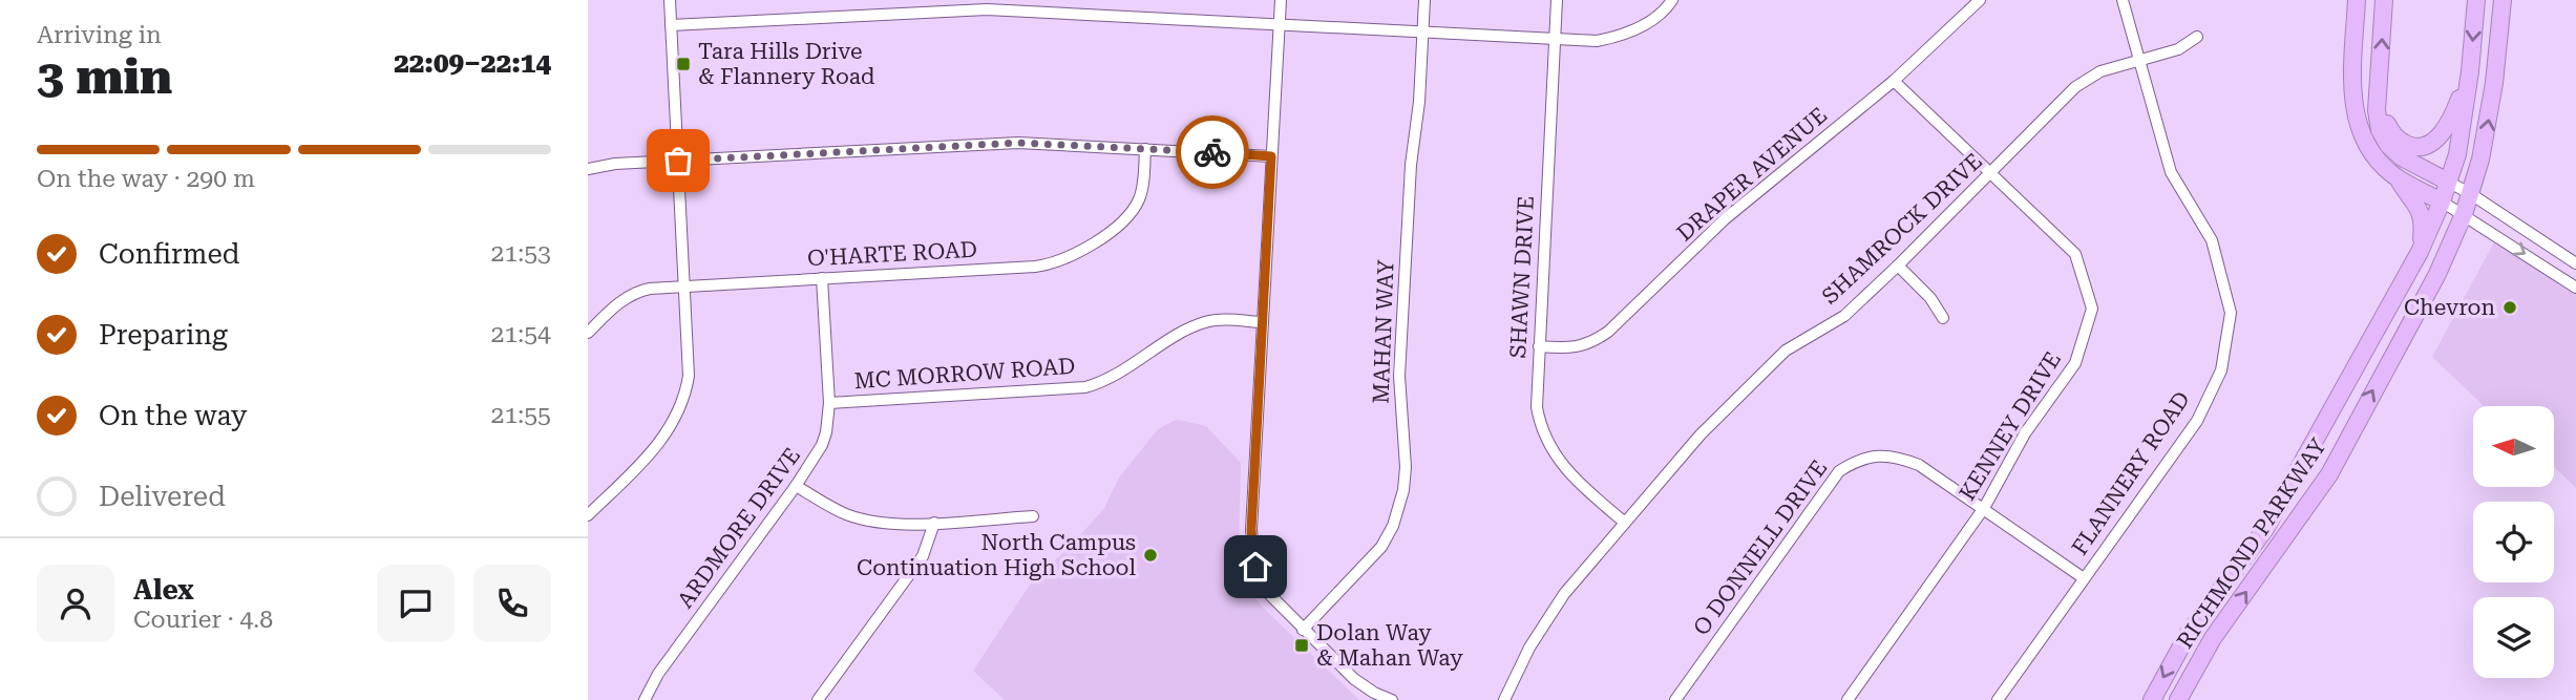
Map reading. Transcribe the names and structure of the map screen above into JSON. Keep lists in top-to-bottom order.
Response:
{
  "streets": {
    "highway": ["RICHMOND PARKWAY"],
    "street": [
      "DRAPER AVENUE",
      "SHAMROCK DRIVE",
      "O'HARTE ROAD",
      "SHAWN DRIVE",
      "MAHAN WAY",
      "MC MORROW ROAD",
      "KENNEY DRIVE",
      "FLANNERY ROAD",
      "ARDMORE DRIVE",
      "O DONNELL DRIVE"
    ]
  },
  "crossings": [
    ["DRAPER AVENUE", "SHAWN DRIVE"],
    ["DRAPER AVENUE", "KENNEY DRIVE"],
    ["SHAMROCK DRIVE", "SHAWN DRIVE"],
    ["SHAMROCK DRIVE", "KENNEY DRIVE"],
    ["SHAMROCK DRIVE", "FLANNERY ROAD"],
    ["O'HARTE ROAD", "ARDMORE DRIVE"],
    ["MC MORROW ROAD", "ARDMORE DRIVE"],
    ["KENNEY DRIVE", "O DONNELL DRIVE"],
    ["FLANNERY ROAD", "O DONNELL DRIVE"]
  ],
  "places": {
    "transit": ["Tara Hills Drive & Flannery Road", "Dolan Way & Mahan Way"],
    "other": ["Chevron", "North Campus Continuation High School"]
  },
  "north": "left",
  "page": {
    "heading": ["3 min", "Arriving in", "22:09–22:14"],
    "panel": ["Alex", "Courier · 4.8"],
    "bar": "On the way · 290 m",
    "list": [
      ["Confirmed", "21:53"],
      ["Preparing", "21:54"],
      ["On the way", "21:55"],
      "Delivered"
    ]
  }
}
